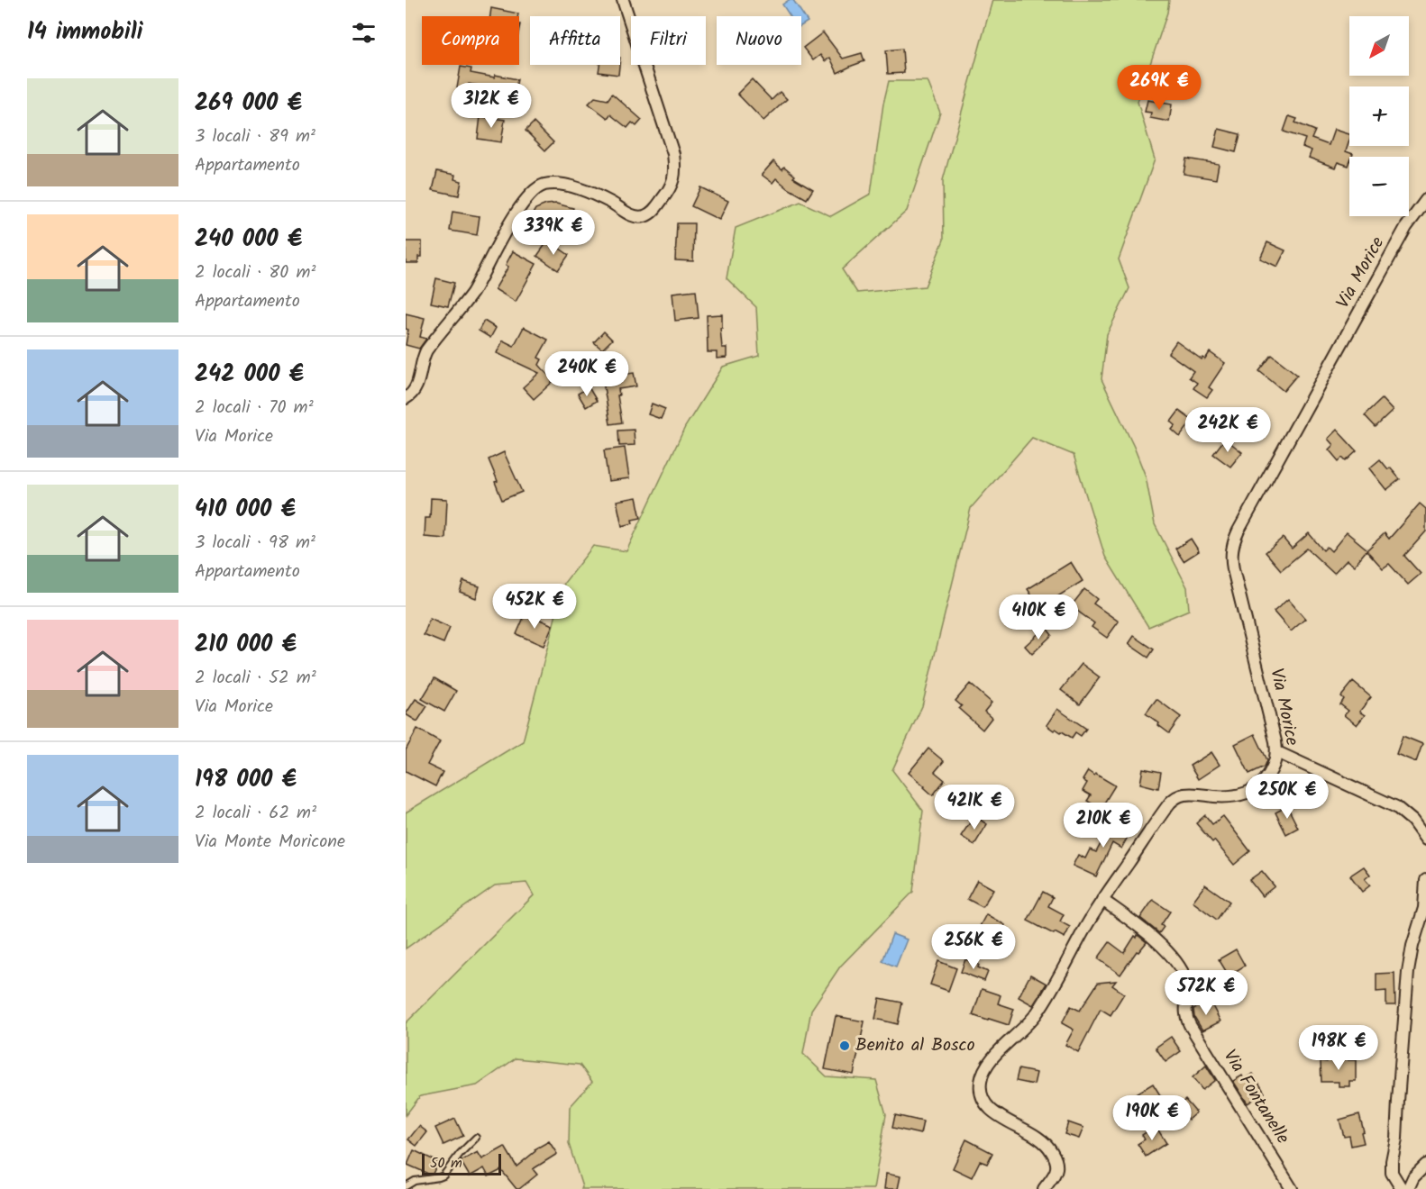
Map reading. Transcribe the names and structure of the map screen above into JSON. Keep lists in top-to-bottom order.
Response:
{
  "streets": {
    "street": ["Via Morice", "Via Fontanelle"]
  },
  "crossings": [
    ["Via Morice", "Via Fontanelle"]
  ],
  "places": ["Benito al Bosco"],
  "scale_bar": "50 m",
  "north": "bottom left",
  "page": {
    "heading": "14 immobili",
    "map_buttons": ["+", "−"],
    "chip": [
      "Compra",
      "Affitta",
      "Filtri",
      "Nuovo"
    ],
    "list": [
      {
        "name": "269 000 €",
        "note": "3 locali · 89 m² · Appartamento"
      },
      {
        "name": "240 000 €",
        "note": "2 locali · 80 m² · Appartamento"
      },
      {
        "name": "242 000 €",
        "note": "2 locali · 70 m² · Via Morice"
      },
      {
        "name": "410 000 €",
        "note": "3 locali · 98 m² · Appartamento"
      },
      {
        "name": "210 000 €",
        "note": "2 locali · 52 m² · Via Morice"
      },
      {
        "name": "198 000 €",
        "note": "2 locali · 62 m² · Via Monte Moricone"
      }
    ],
    "price": [
      "269K €",
      "312K €",
      "339K €",
      "240K €",
      "242K €",
      "452K €",
      "410K €",
      "250K €",
      "421K €",
      "210K €",
      "256K €",
      "572K €",
      "198K €",
      "190K €"
    ],
    "scale": "50 m"
  }
}
